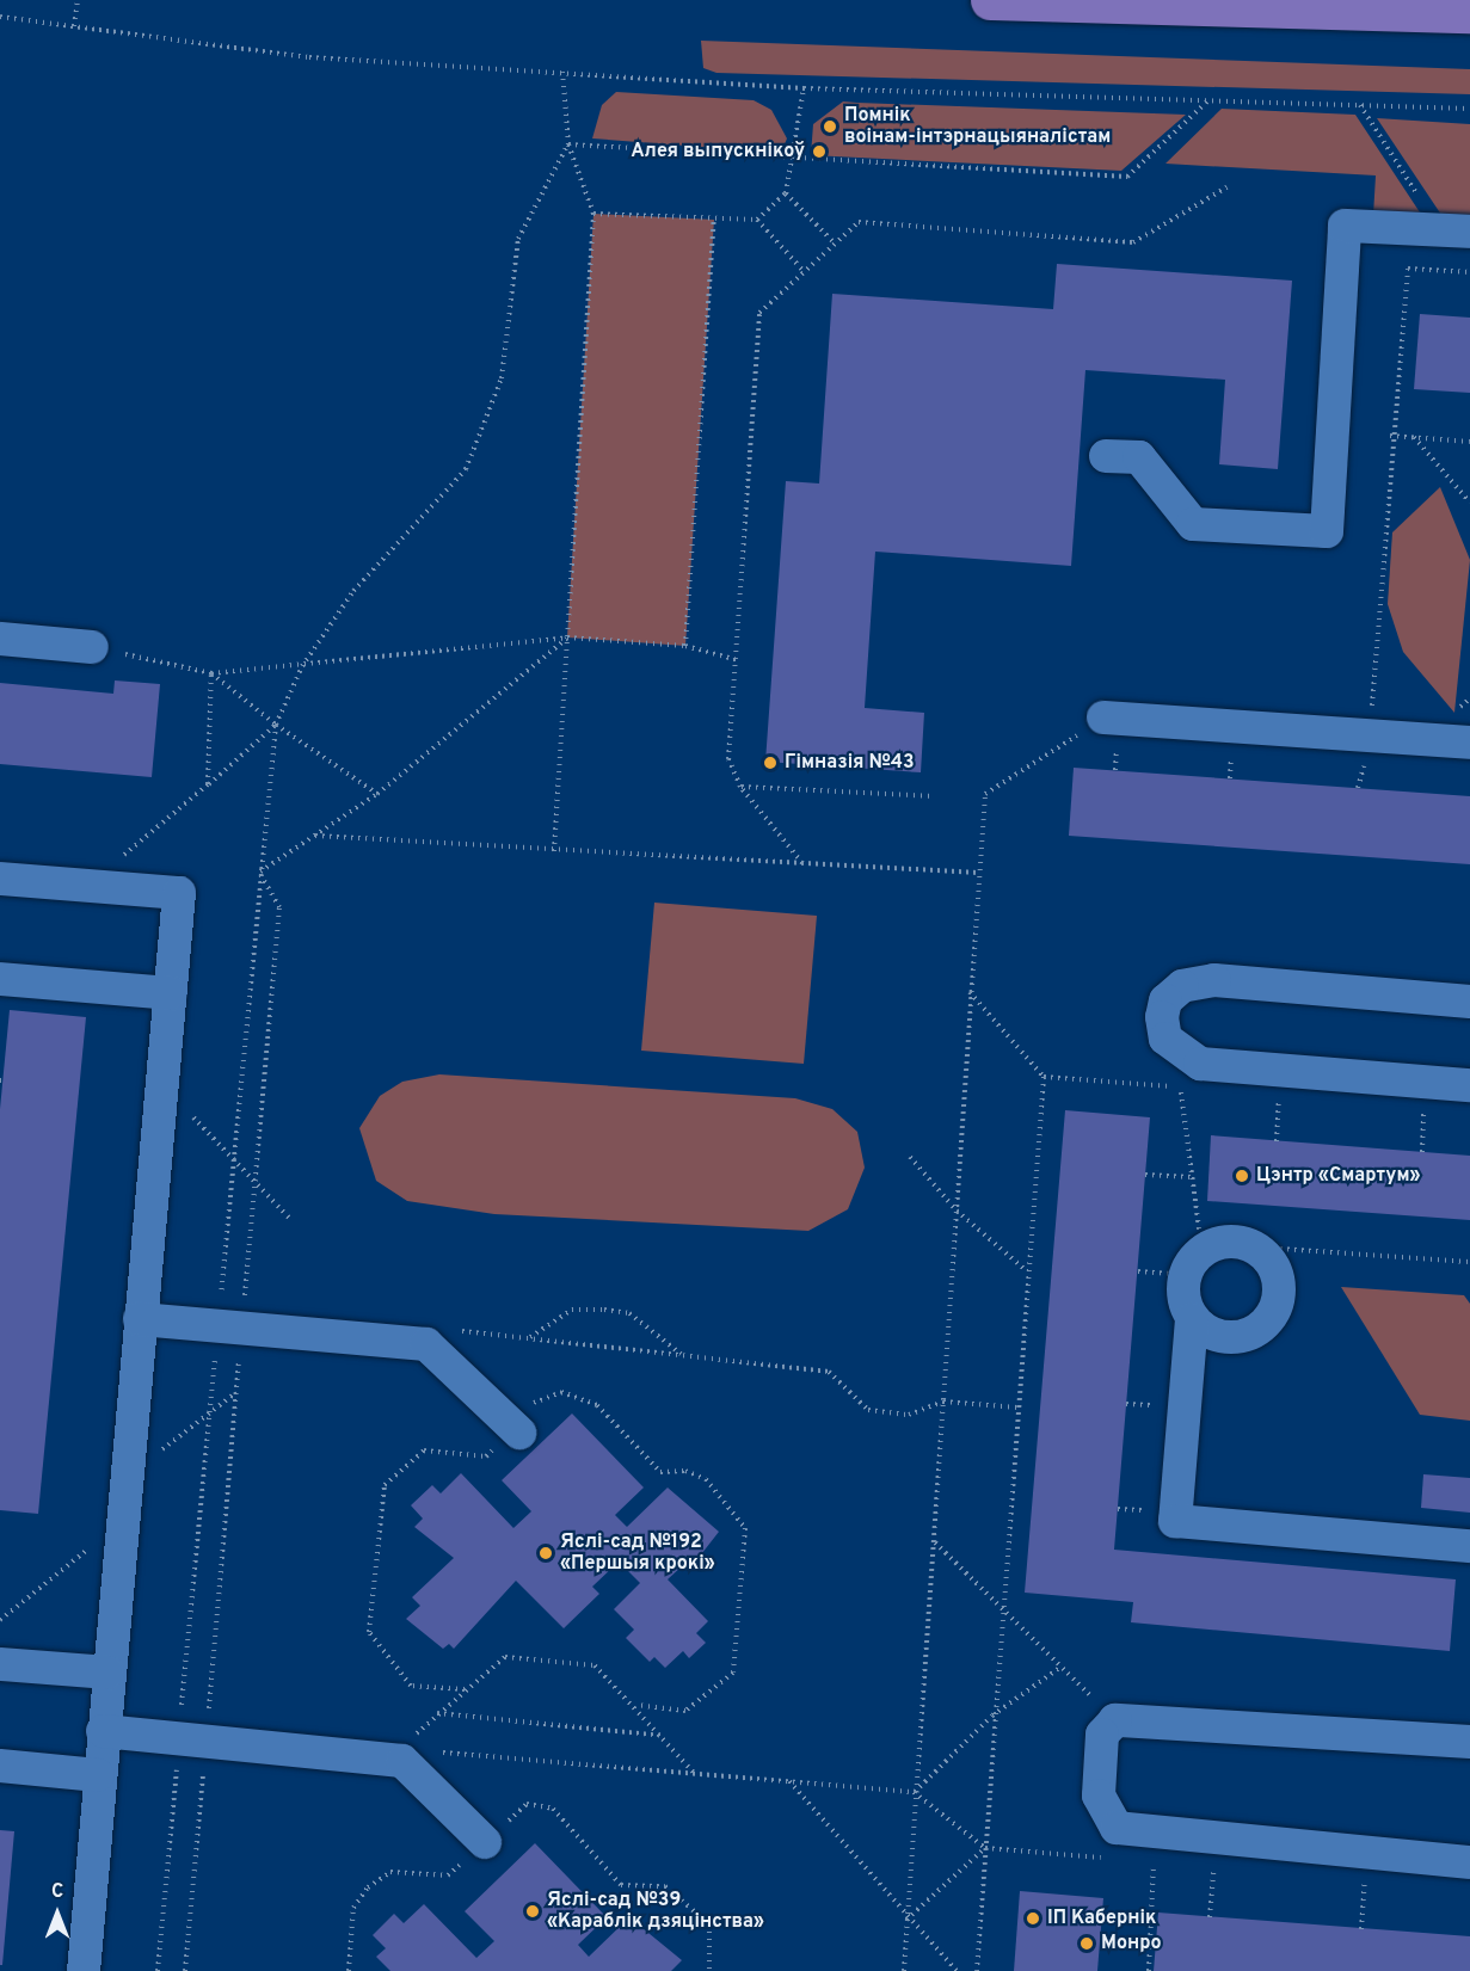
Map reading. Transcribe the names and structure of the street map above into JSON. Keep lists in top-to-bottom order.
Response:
{
  "places": [
    "Помнік воінам-інтэрнацыяналістам",
    "Алея выпускнікоў",
    "Гімназія №43",
    "Цэнтр «Смартум»",
    "Яслі-сад №192 «Першыя крокі»",
    "Яслі-сад №39 «Караблік дзяцінства»",
    "ІП Кабернік",
    "Монро"
  ],
  "north": "top"
}
